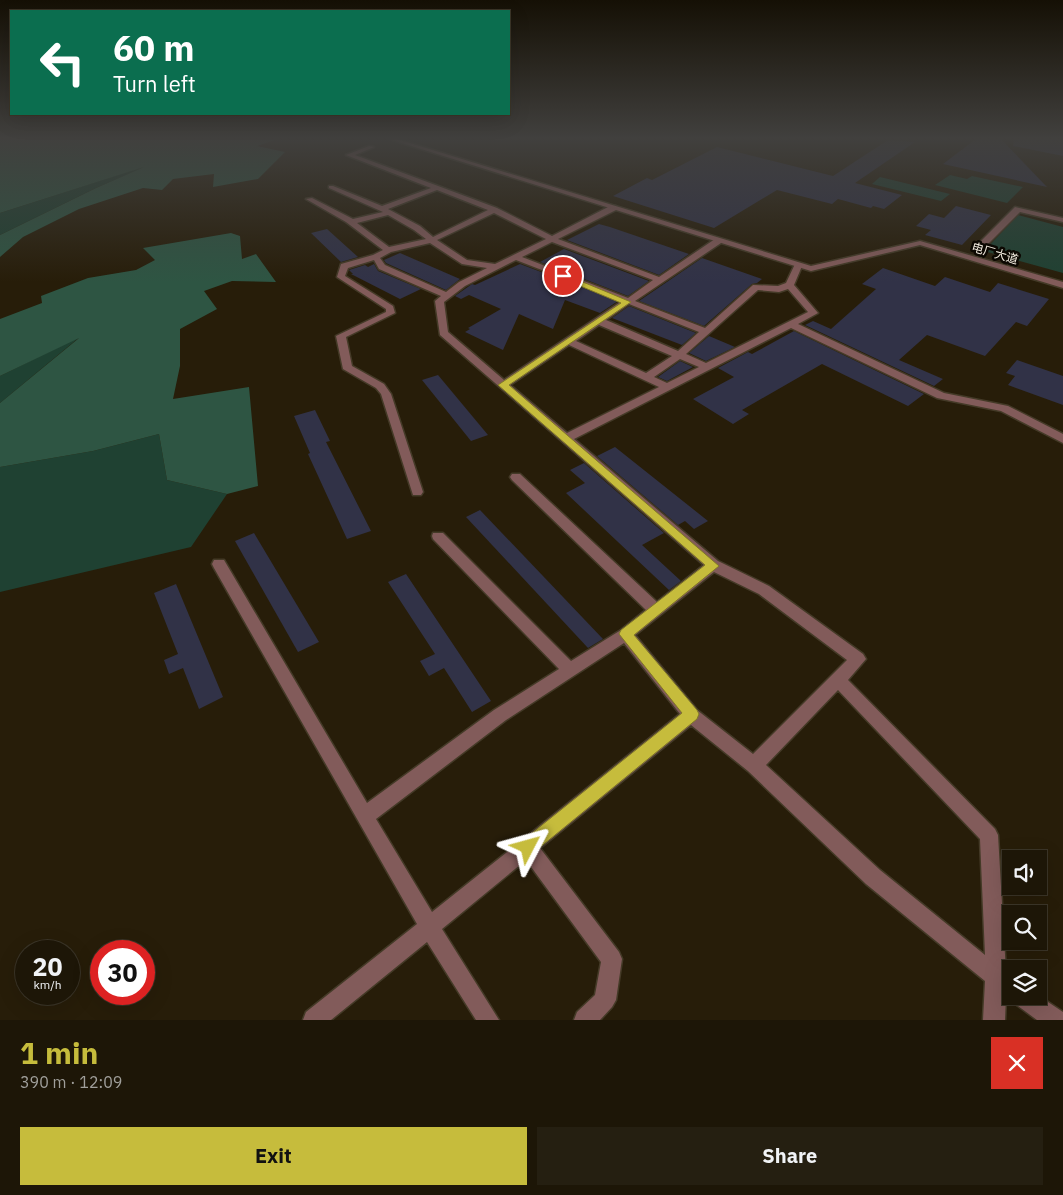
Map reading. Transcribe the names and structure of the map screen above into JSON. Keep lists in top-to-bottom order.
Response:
{
  "streets": {
    "street": ["电厂大道"]
  },
  "page": {
    "turn": ["60 m", "Turn left"],
    "speed": "20 km/h",
    "limit": "30",
    "heading": ["1 min", "390 m · 12:09"],
    "buttons": ["Exit", "Share"]
  }
}
